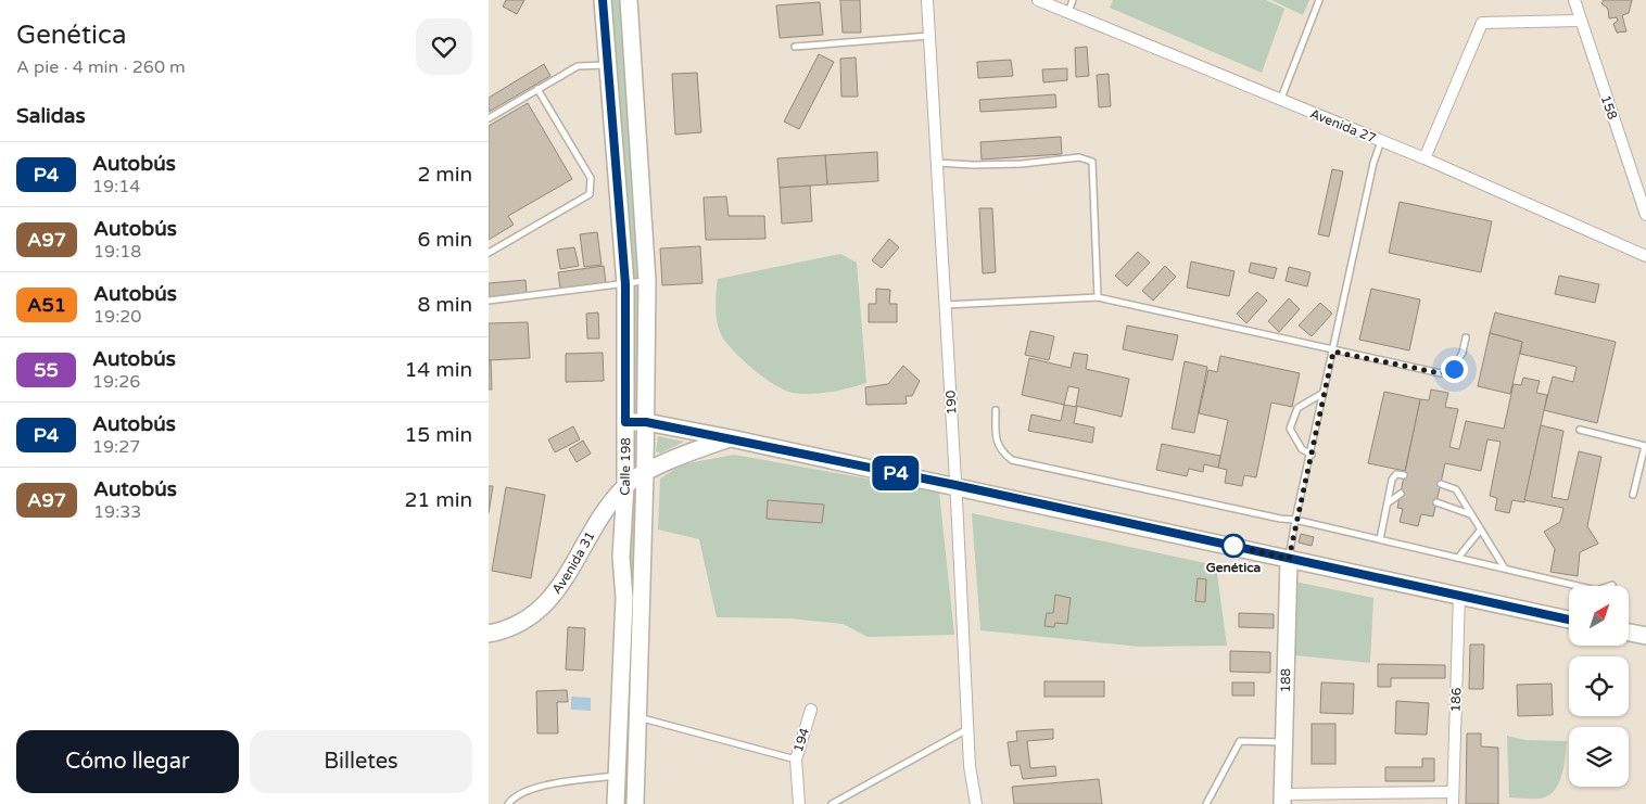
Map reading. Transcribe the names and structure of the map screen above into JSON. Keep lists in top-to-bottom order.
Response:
{
  "streets": {
    "main road": ["Calle 198", "Avenida 31", "188"],
    "street": [
      "158",
      "Avenida 27",
      "190",
      "186",
      "194"
    ]
  },
  "crossings": [
    ["Calle 198", "Avenida 31"]
  ],
  "places": ["Genética"],
  "lines": ["bus line P4"],
  "north": "top right",
  "page": {
    "heading": [
      ["Genética", "A pie · 4 min · 260 m"],
      "Salidas"
    ],
    "on_map": "P4",
    "list": [
      {
        "mark": "P4",
        "name": "Autobús",
        "note": "19:14",
        "value": "2 min"
      },
      {
        "mark": "A97",
        "name": "Autobús",
        "note": "19:18",
        "value": "6 min"
      },
      {
        "mark": "A51",
        "name": "Autobús",
        "note": "19:20",
        "value": "8 min"
      },
      {
        "mark": "55",
        "name": "Autobús",
        "note": "19:26",
        "value": "14 min"
      },
      {
        "mark": "P4",
        "name": "Autobús",
        "note": "19:27",
        "value": "15 min"
      },
      {
        "mark": "A97",
        "name": "Autobús",
        "note": "19:33",
        "value": "21 min"
      }
    ],
    "buttons": ["Cómo llegar", "Billetes"]
  }
}
